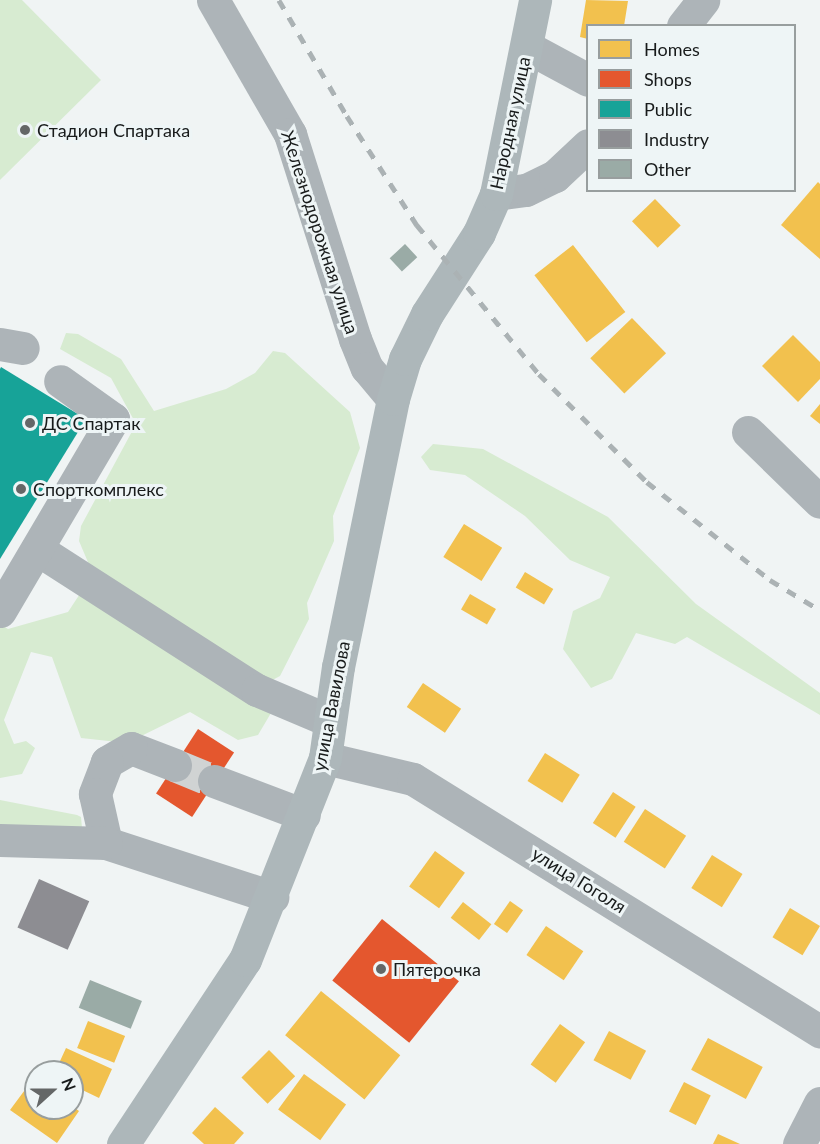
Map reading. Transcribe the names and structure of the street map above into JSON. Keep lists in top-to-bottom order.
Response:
{
  "streets": {
    "main road": ["Народная улица", "улица Вавилова"],
    "street": ["Железнодорожная улица", "улица Гоголя"]
  },
  "crossings": [
    ["Народная улица", "улица Вавилова"],
    ["Железнодорожная улица", "улица Вавилова"],
    ["улица Вавилова", "улица Гоголя"]
  ],
  "places": [
    "Стадион Спартака",
    "ДС Спартак",
    "Спорткомплекс",
    "Пятерочка"
  ],
  "legend": [
    "Homes",
    "Shops",
    "Public",
    "Industry",
    "Other"
  ],
  "north": "right"
}
